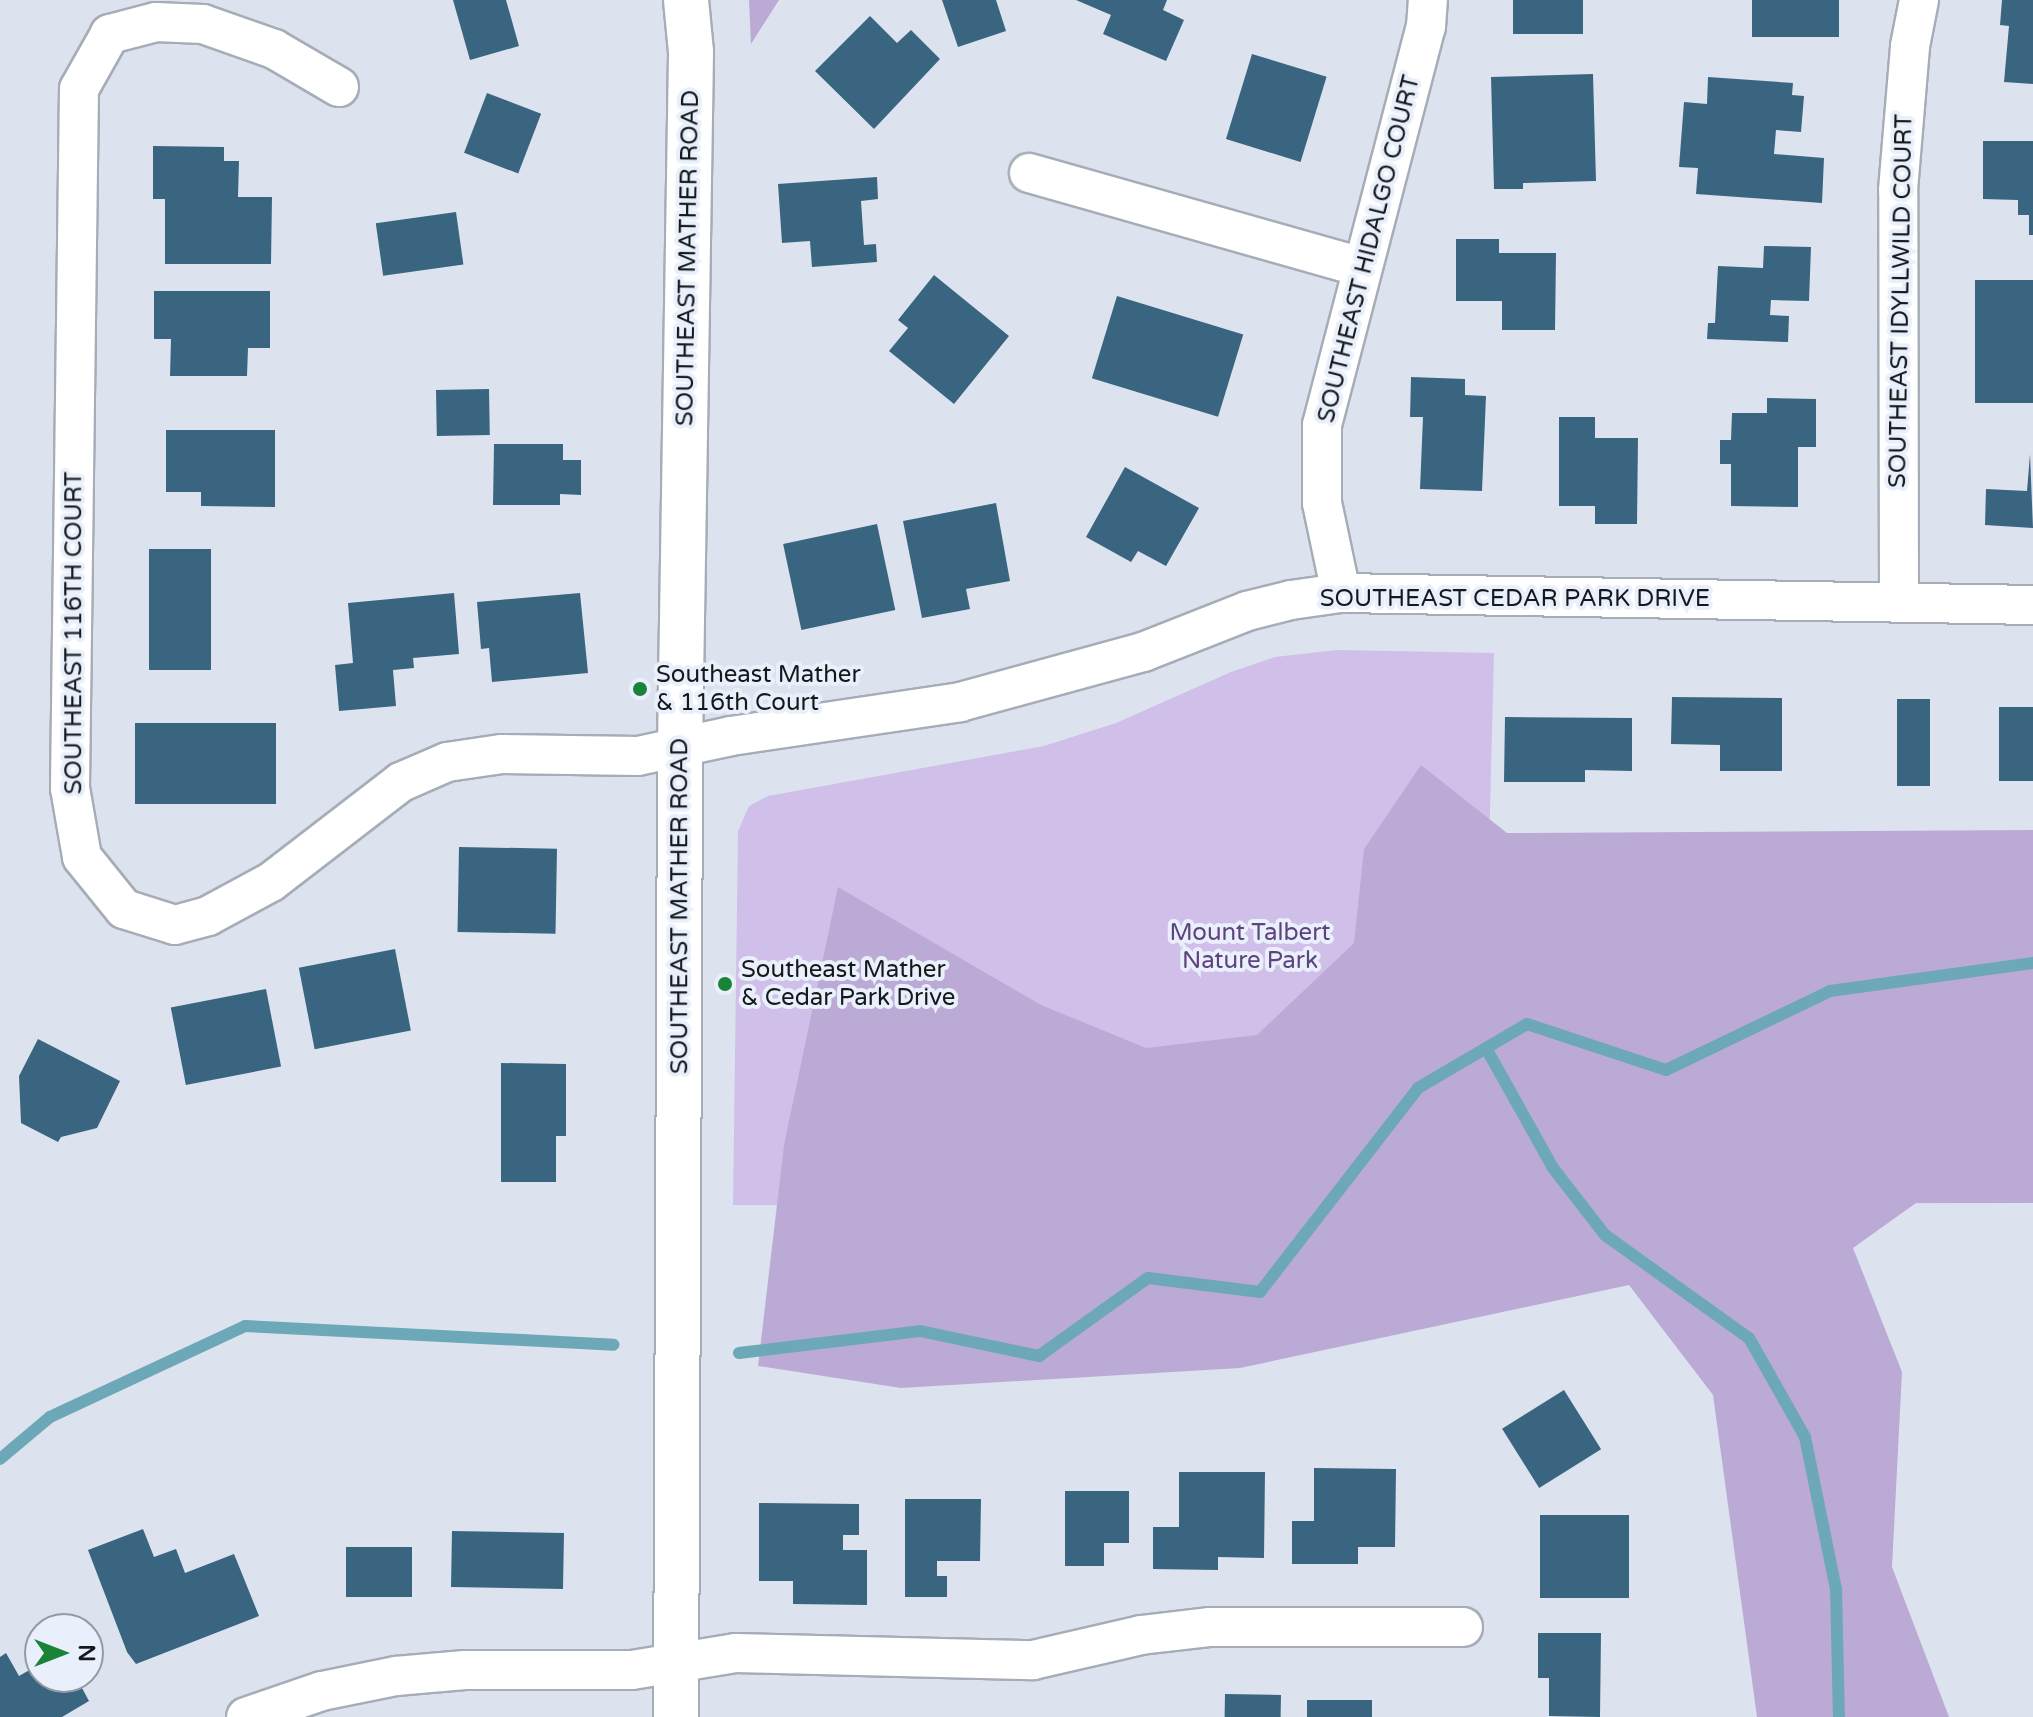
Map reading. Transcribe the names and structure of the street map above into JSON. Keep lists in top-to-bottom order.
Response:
{
  "streets": {
    "street": [
      "SOUTHEAST HIDALGO COURT",
      "SOUTHEAST MATHER ROAD",
      "SOUTHEAST IDYLLWILD COURT",
      "SOUTHEAST CEDAR PARK DRIVE",
      "SOUTHEAST 116TH COURT"
    ]
  },
  "crossings": [
    ["SOUTHEAST HIDALGO COURT", "SOUTHEAST CEDAR PARK DRIVE"],
    ["SOUTHEAST MATHER ROAD", "SOUTHEAST CEDAR PARK DRIVE"],
    ["SOUTHEAST MATHER ROAD", "SOUTHEAST 116TH COURT"],
    ["SOUTHEAST IDYLLWILD COURT", "SOUTHEAST CEDAR PARK DRIVE"],
    ["SOUTHEAST CEDAR PARK DRIVE", "SOUTHEAST 116TH COURT"]
  ],
  "parks": ["Mount Talbert Nature Park"],
  "places": ["Southeast Mather & 116th Court", "Southeast Mather & Cedar Park Drive"],
  "north": "right"
}
